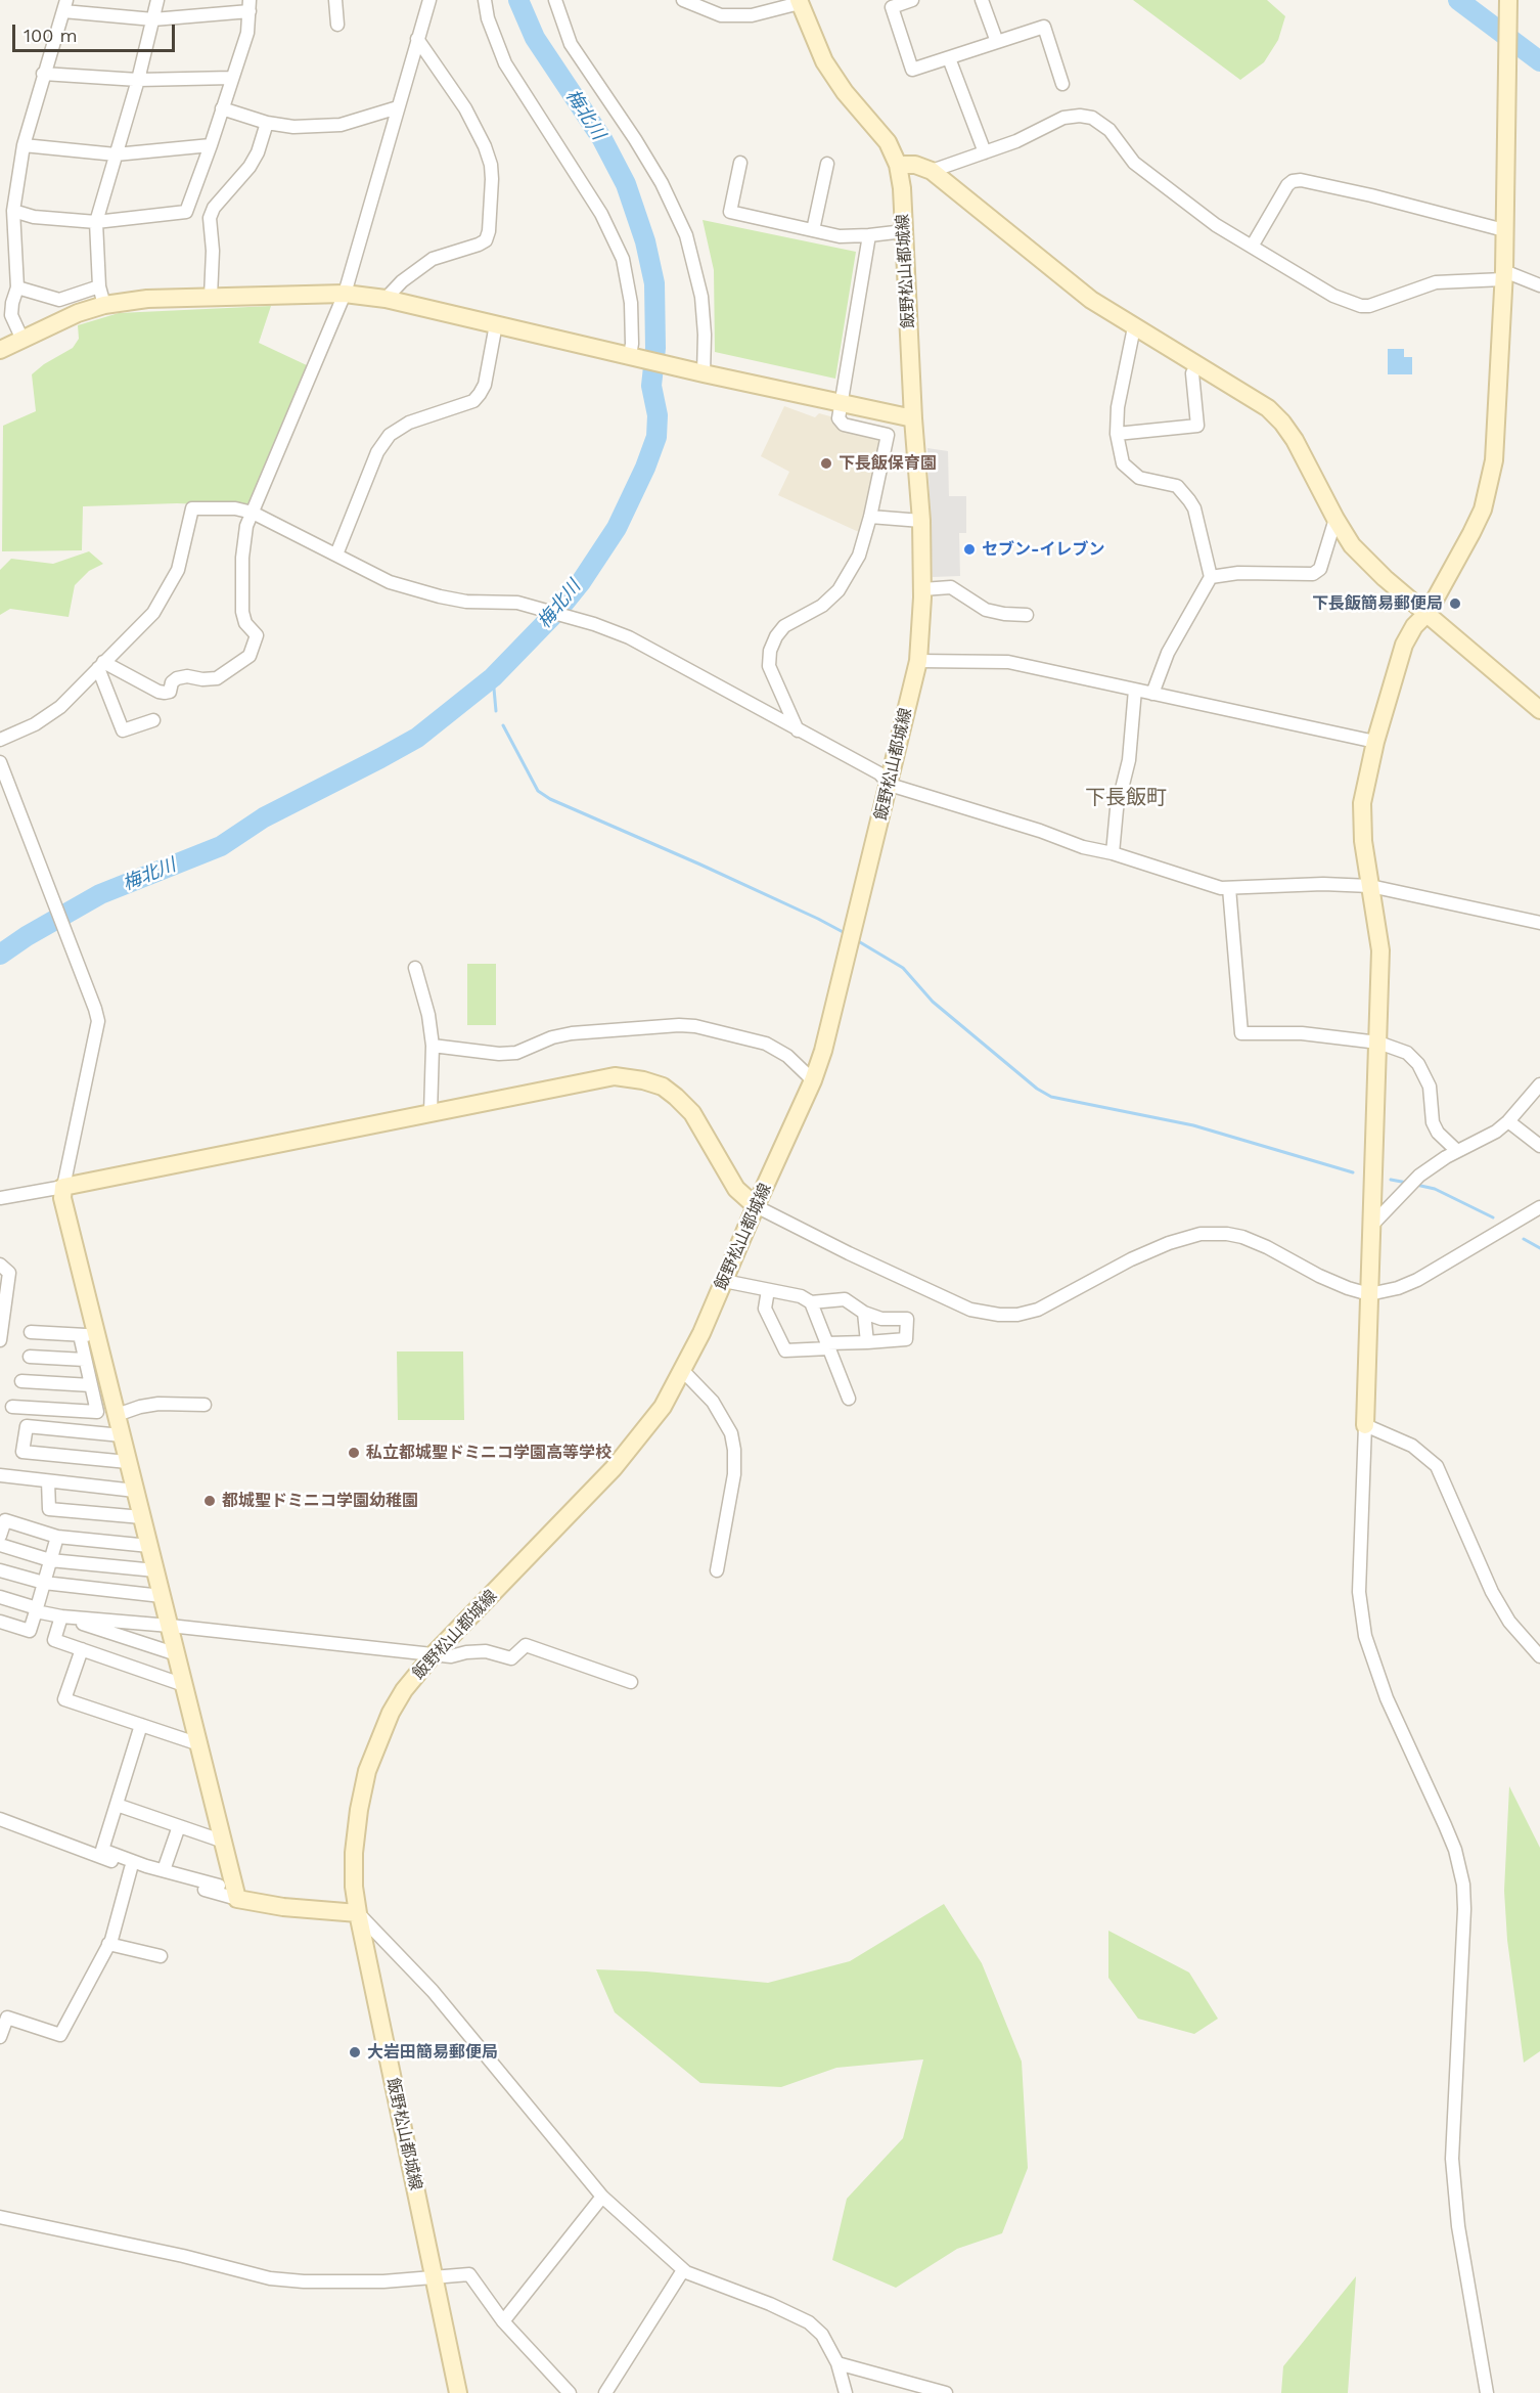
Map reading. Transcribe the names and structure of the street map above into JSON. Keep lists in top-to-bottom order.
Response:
{
  "streets": {
    "street": ["飯野松山都城線"]
  },
  "districts": ["下長飯町"],
  "water": ["梅北川"],
  "places": [
    "下長飯保育園",
    "セブン-イレブン",
    "下長飯簡易郵便局",
    "私立都城聖ドミニコ学園高等学校",
    "都城聖ドミニコ学園幼稚園",
    "大岩田簡易郵便局"
  ],
  "scale_bar": "100 m"
}
